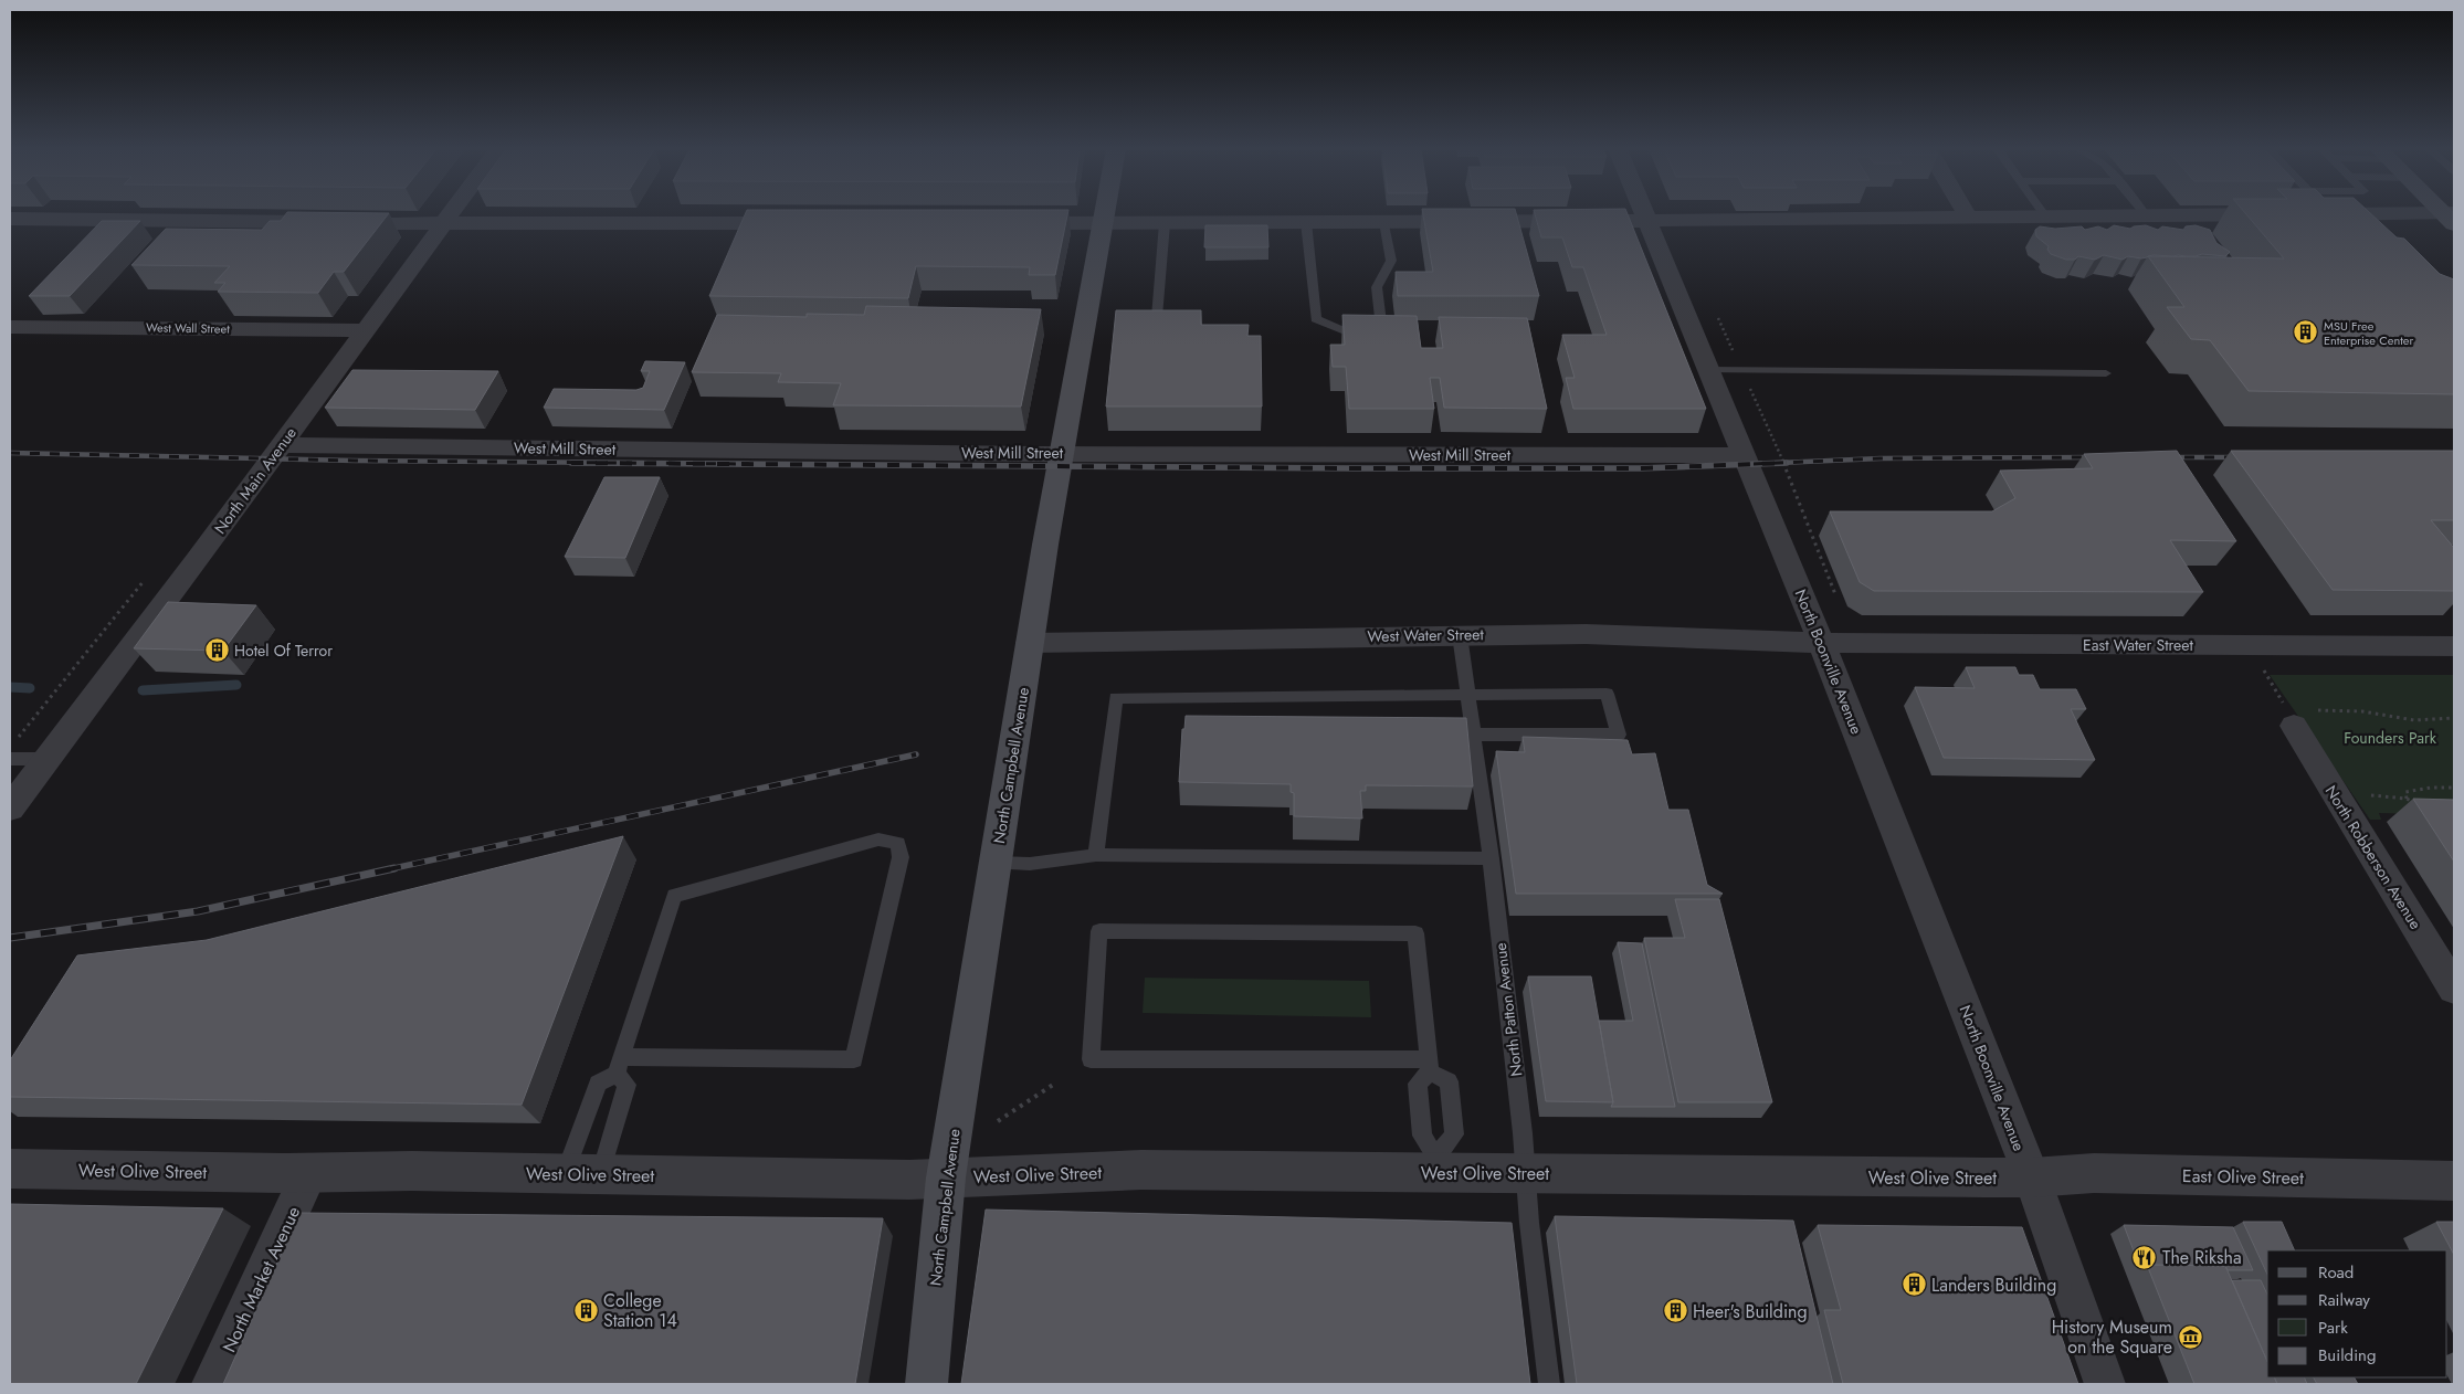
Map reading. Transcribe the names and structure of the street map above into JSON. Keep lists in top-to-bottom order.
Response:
{
  "streets": {
    "main road": ["North Campbell Avenue"],
    "street": [
      "West Wall Street",
      "West Mill Street",
      "North Main Avenue",
      "West Water Street",
      "East Water Street",
      "North Boonville Avenue",
      "North Robberson Avenue",
      "West Olive Street",
      "East Olive Street",
      "North Market Avenue"
    ],
    "lane": ["North Patton Avenue"]
  },
  "crossings": [
    ["West Wall Street", "North Main Avenue"],
    ["West Mill Street", "North Main Avenue"],
    ["West Mill Street", "North Boonville Avenue"],
    ["West Mill Street", "North Campbell Avenue"],
    ["West Water Street", "East Water Street"],
    ["West Water Street", "North Boonville Avenue"],
    ["West Water Street", "North Campbell Avenue"],
    ["West Water Street", "North Patton Avenue"],
    ["East Water Street", "North Boonville Avenue"],
    ["North Boonville Avenue", "West Olive Street"],
    ["North Boonville Avenue", "East Olive Street"],
    ["North Campbell Avenue", "West Olive Street"],
    ["North Patton Avenue", "West Olive Street"],
    ["West Olive Street", "East Olive Street"],
    ["West Olive Street", "North Market Avenue"]
  ],
  "parks": ["Founders Park"],
  "places": {
    "building": [
      "MSU Free Enterprise Center",
      "Hotel Of Terror",
      "Landers Building",
      "College Station 14",
      "Heer's Building"
    ],
    "restaurant": ["The Riksha"],
    "museum": ["History Museum on the Square"]
  },
  "legend": [
    "Road",
    "Railway",
    "Park",
    "Building"
  ]
}
